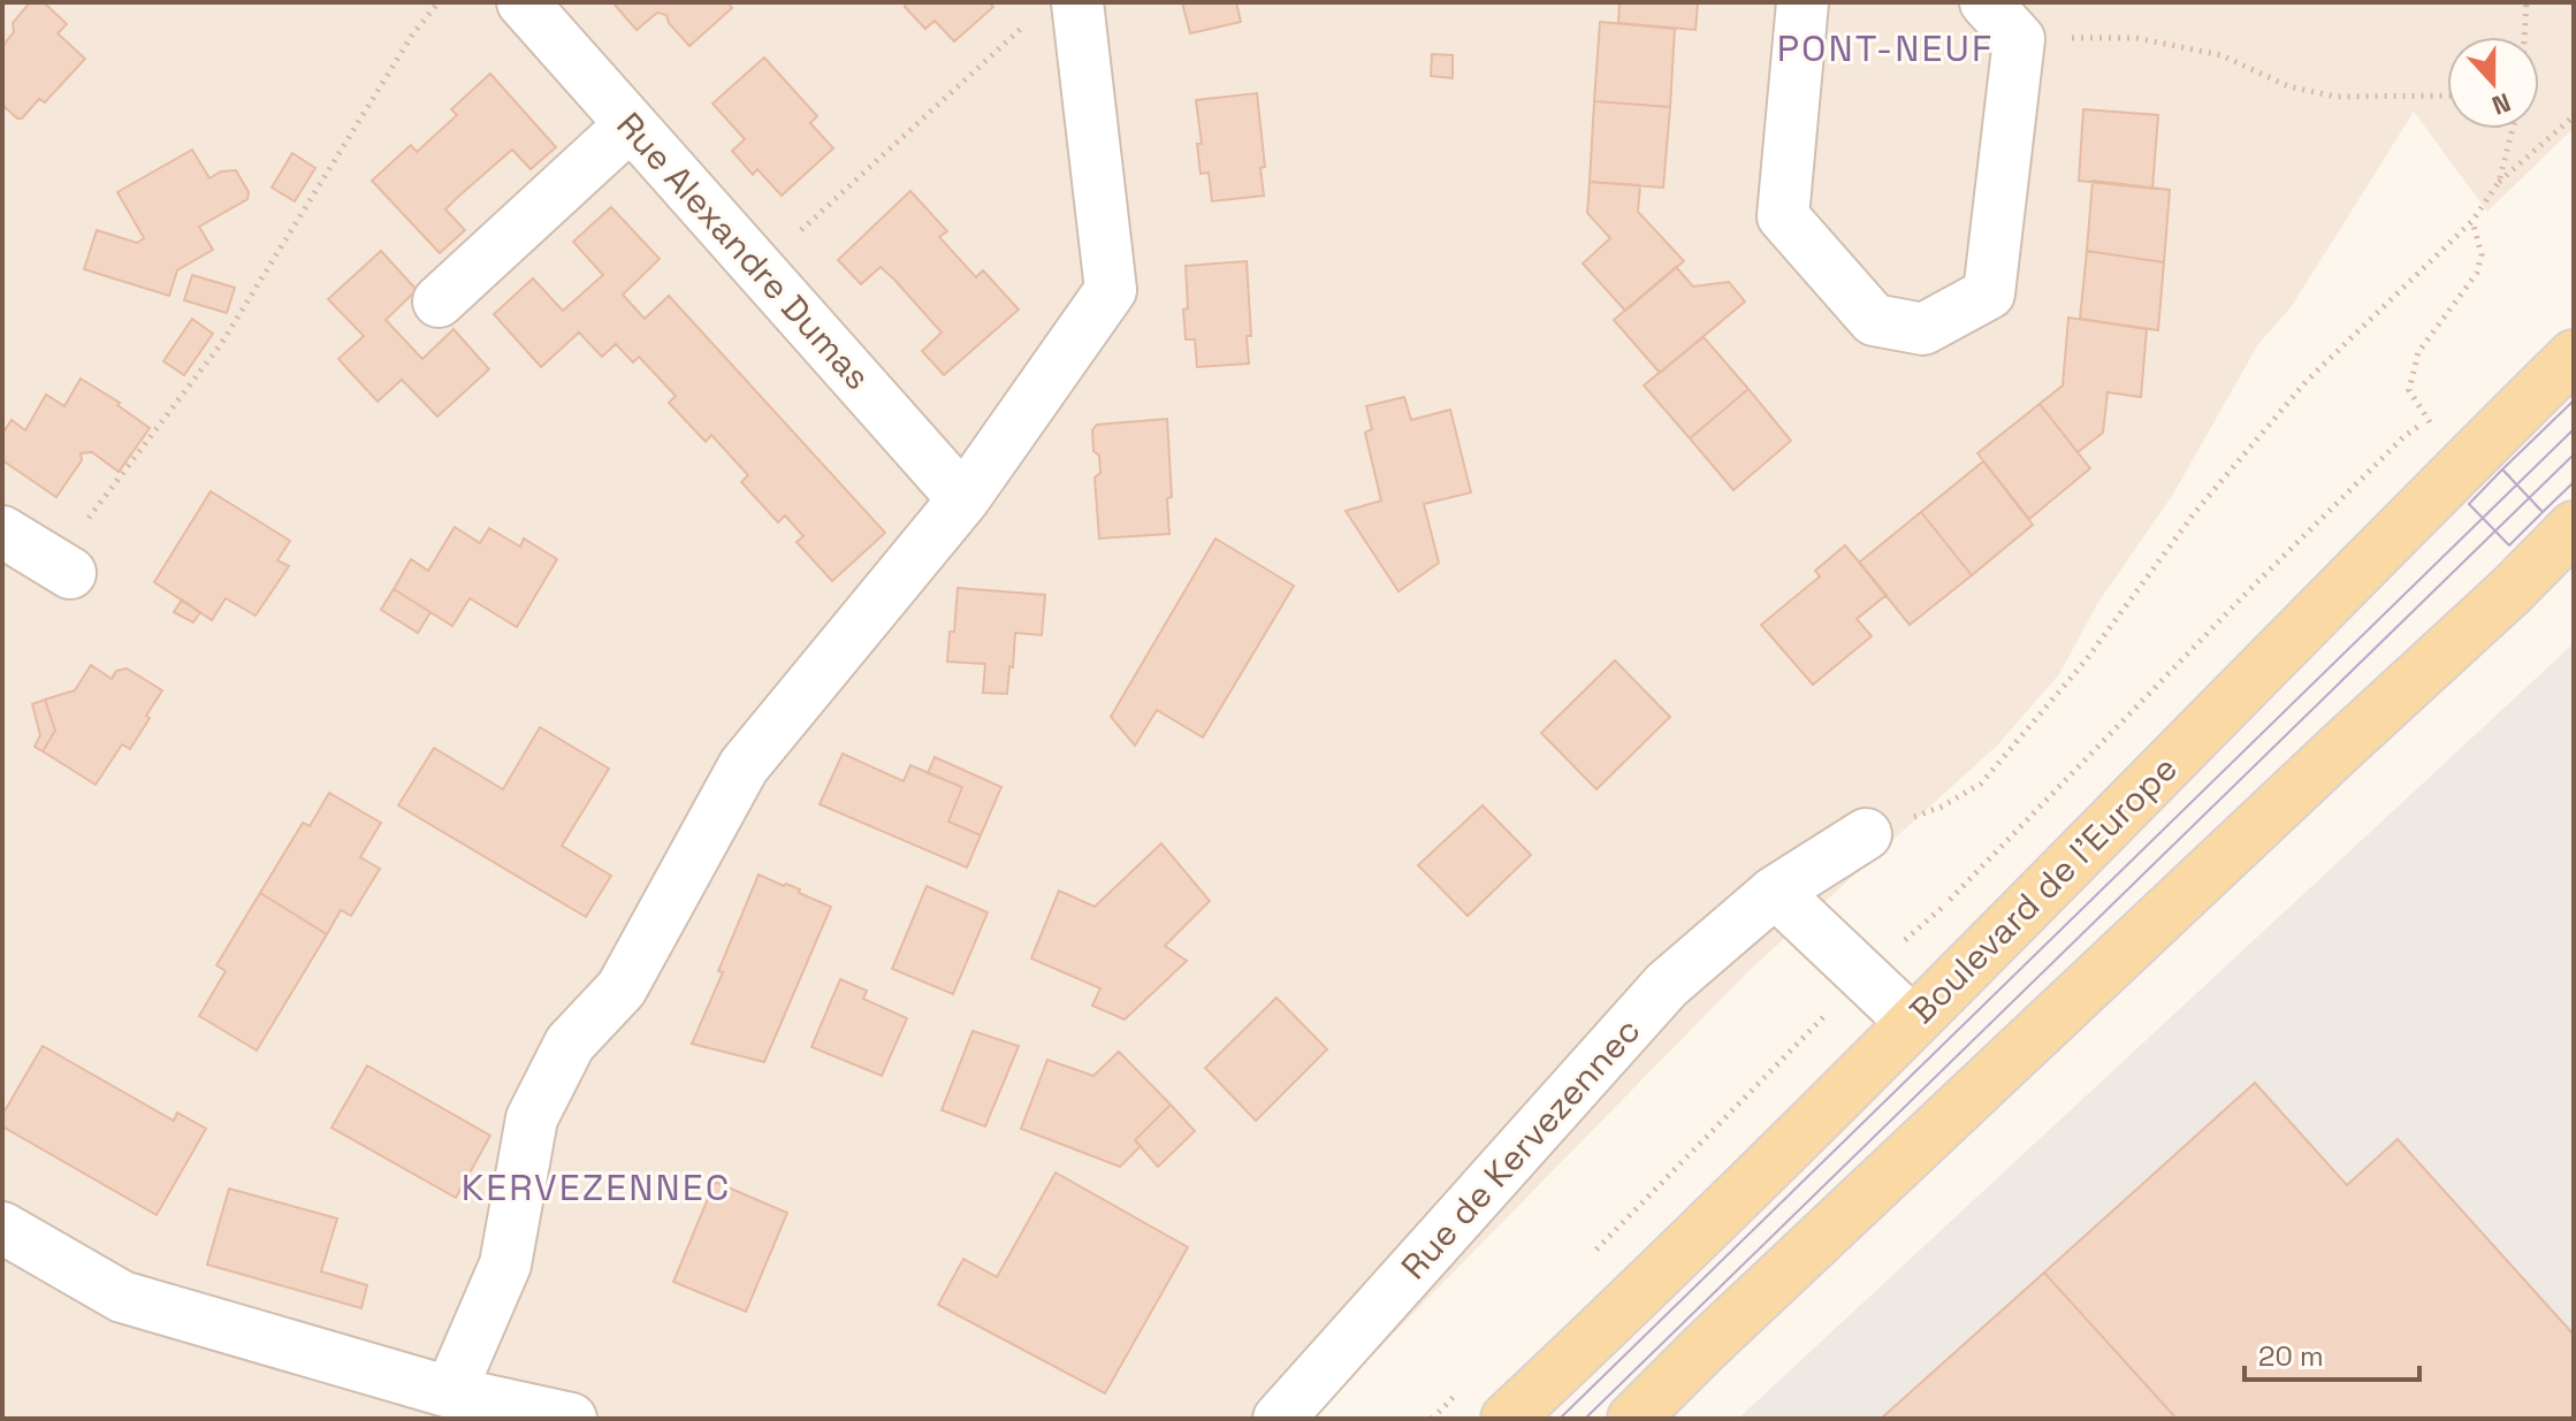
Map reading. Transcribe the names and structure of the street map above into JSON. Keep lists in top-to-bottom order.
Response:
{
  "streets": {
    "main road": ["Boulevard de l'Europe"],
    "street": ["Rue Alexandre Dumas", "Rue de Kervezennec"]
  },
  "districts": ["PONT-NEUF", "KERVEZENNEC"],
  "scale_bar": "20 m",
  "north": "bottom"
}
